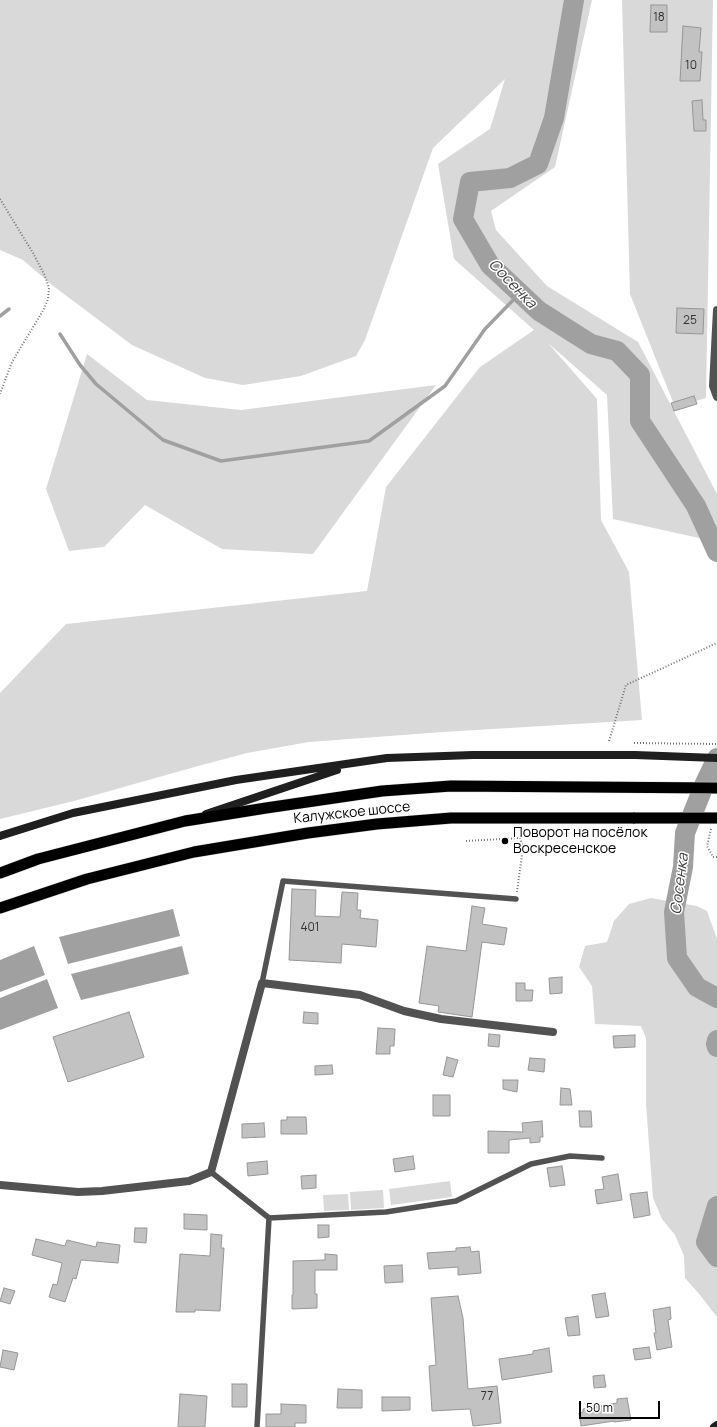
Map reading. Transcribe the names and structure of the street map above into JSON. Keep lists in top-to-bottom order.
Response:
{
  "streets": {
    "highway": ["Калужское шоссе"]
  },
  "water": ["Сосенка"],
  "places": ["Поворот на посёлок Воскресенское"],
  "house_numbers": [
    "18",
    "10",
    "25",
    "401",
    "77"
  ],
  "scale_bar": "50 m"
}
